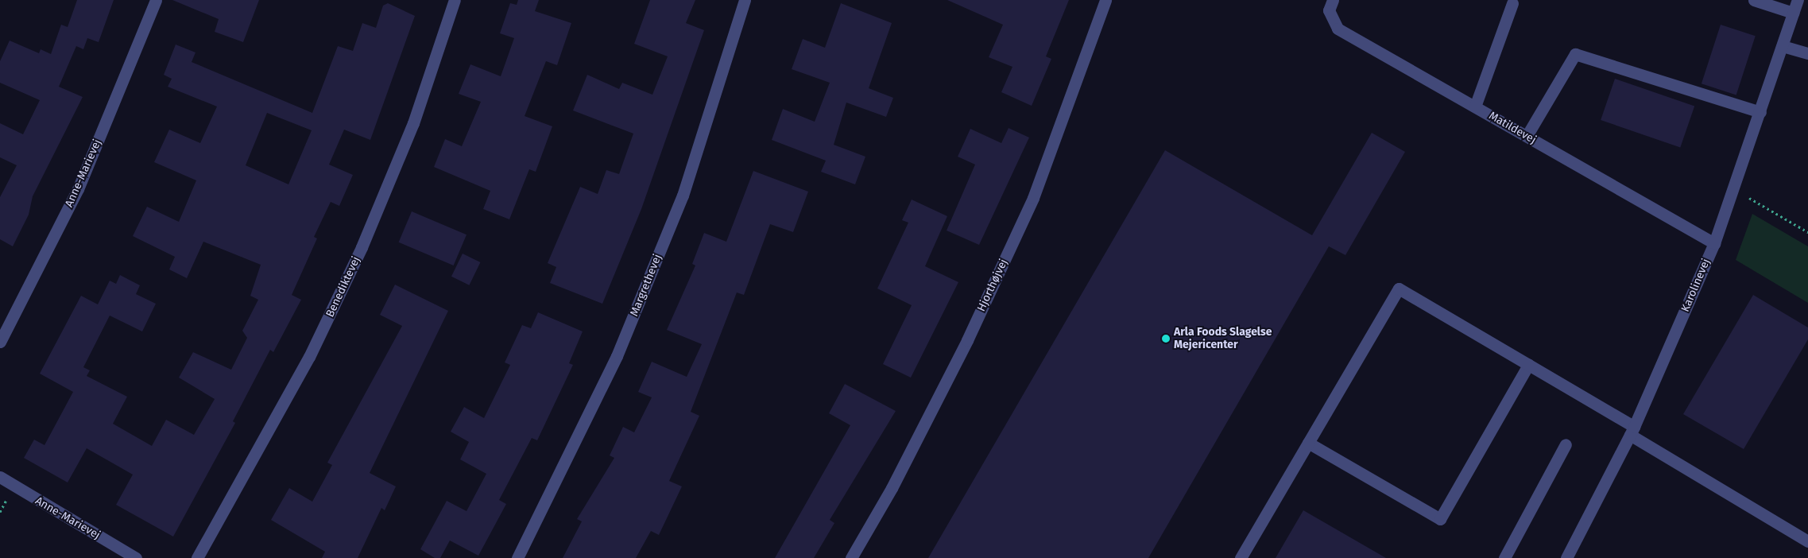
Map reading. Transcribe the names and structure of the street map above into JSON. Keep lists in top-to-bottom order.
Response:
{
  "streets": {
    "street": [
      "Matildevej",
      "Anne-Marievej",
      "Margrethevej",
      "Hjorthøjvej",
      "Karolinevej",
      "Benediktevej"
    ]
  },
  "crossings": [
    ["Matildevej", "Karolinevej"]
  ],
  "places": ["Arla Foods Slagelse Mejericenter"]
}
